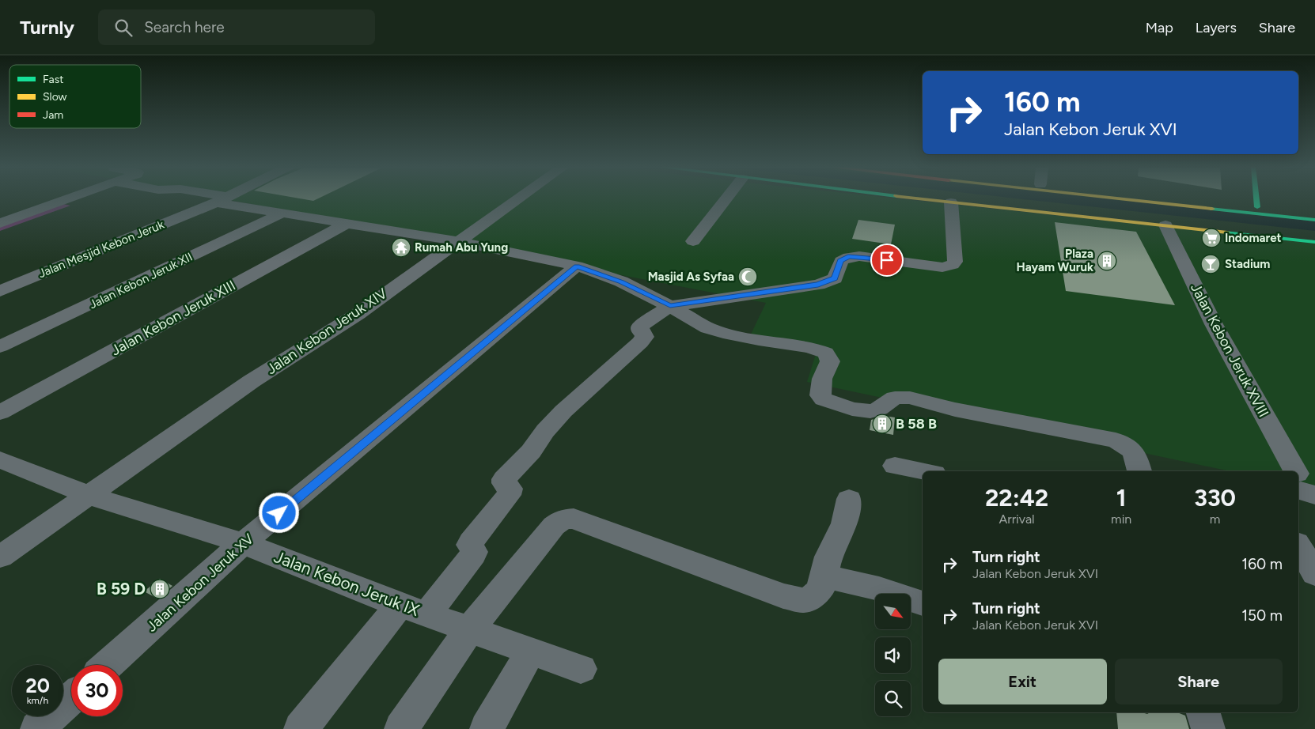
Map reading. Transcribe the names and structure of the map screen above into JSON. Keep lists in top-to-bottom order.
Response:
{
  "streets": {
    "street": [
      "Jalan Mesjid Kebon Jeruk",
      "Jalan Kebon Jeruk XII",
      "Jalan Kebon Jeruk XIII",
      "Jalan Kebon Jeruk XIV",
      "Jalan Kebon Jeruk XVIII",
      "Jalan Kebon Jeruk XV",
      "Jalan Kebon Jeruk IX"
    ]
  },
  "crossings": [
    ["Jalan Kebon Jeruk XIV", "Jalan Kebon Jeruk IX"],
    ["Jalan Kebon Jeruk XV", "Jalan Kebon Jeruk IX"]
  ],
  "places": {
    "supermarket": ["Indomaret"],
    "temple": ["Rumah Abu Yung"],
    "building": ["Plaza Hayam Wuruk", "B 58 B", "B 59 D"],
    "bar": ["Stadium"],
    "mosque": ["Masjid As Syfaa"]
  },
  "legend": ["Fast", "Slow", "Jam"],
  "north": "bottom right",
  "page": {
    "header": "Turnly",
    "search": "Search here",
    "nav": ["Map", "Layers", "Share"],
    "turn": ["160 m", "Jalan Kebon Jeruk XVI"],
    "eta": [
      "22:42",
      "Arrival",
      "1",
      "min",
      "330",
      "m"
    ],
    "list": [
      {
        "name": "Turn right",
        "note": "Jalan Kebon Jeruk XVI",
        "value": "160 m"
      },
      {
        "name": "Turn right",
        "note": "Jalan Kebon Jeruk XVI",
        "value": "150 m"
      }
    ],
    "buttons": ["Exit", "Share"],
    "speed": "20 km/h",
    "limit": "30"
  }
}
